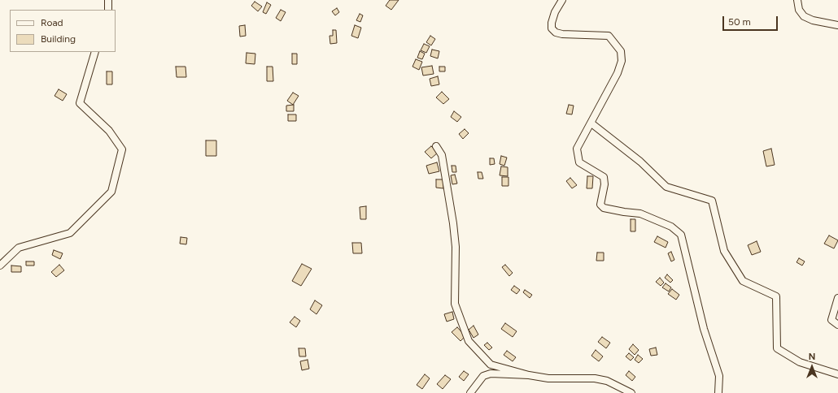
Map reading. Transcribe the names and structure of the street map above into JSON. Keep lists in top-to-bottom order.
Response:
{
  "legend": ["Road", "Building"],
  "scale_bar": "50 m",
  "north": "top"
}
